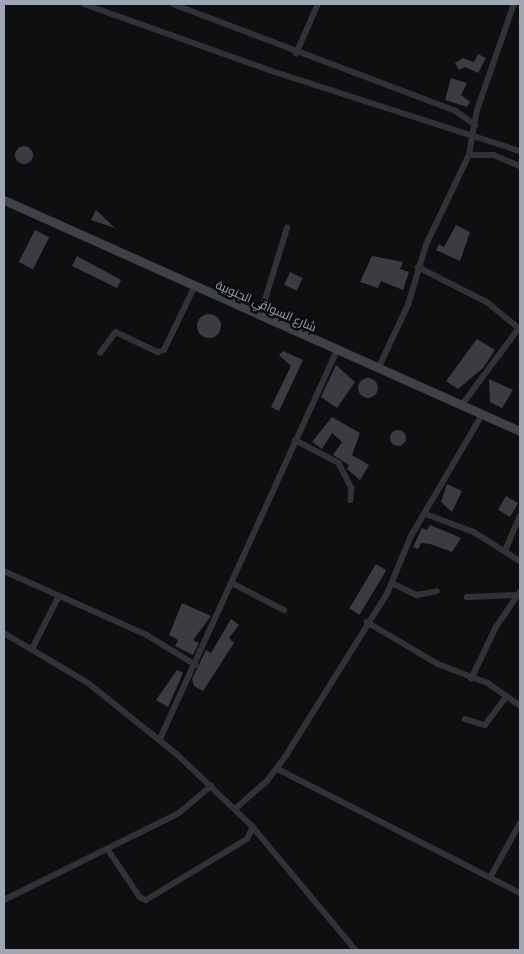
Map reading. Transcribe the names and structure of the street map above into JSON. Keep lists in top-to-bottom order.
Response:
{
  "streets": {
    "street": ["شارع السواقي الجنوبية"]
  }
}
